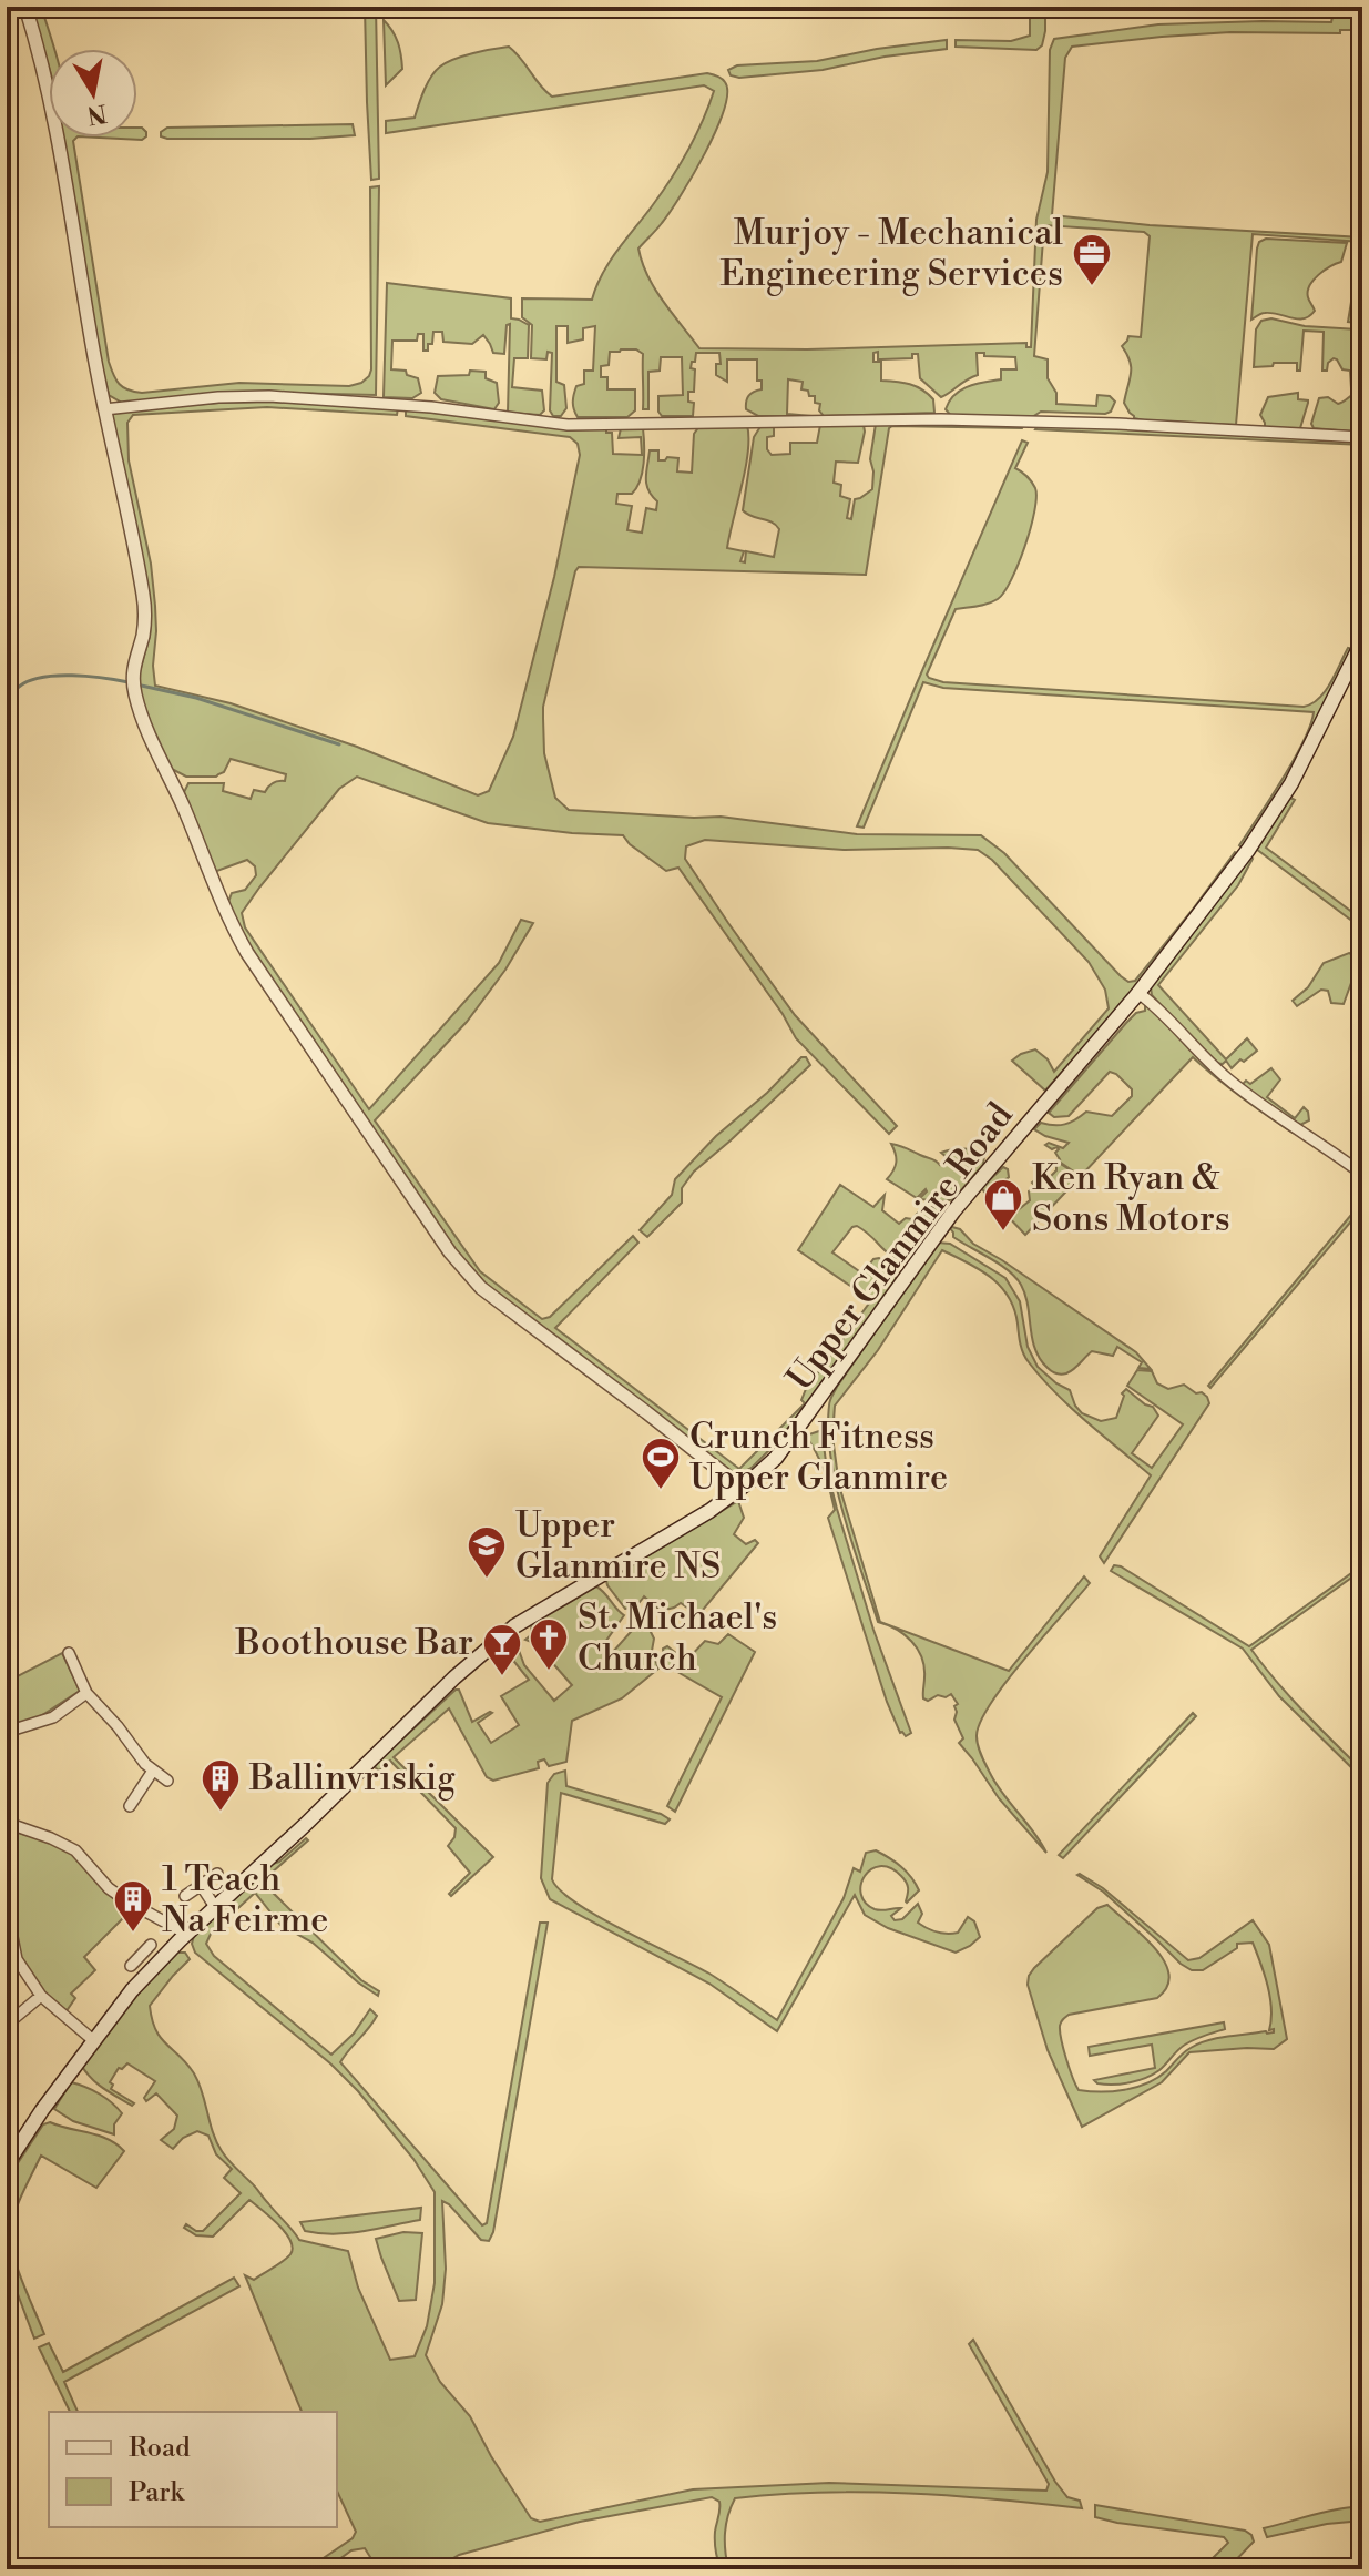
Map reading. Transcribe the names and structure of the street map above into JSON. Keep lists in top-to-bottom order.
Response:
{
  "streets": {
    "main road": ["Upper Glanmire Road"]
  },
  "places": {
    "office": ["Murjoy - Mechanical Engineering Services"],
    "shop": ["Ken Ryan & Sons Motors"],
    "sports": ["Crunch Fitness Upper Glanmire"],
    "school or university": ["Upper Glanmire NS"],
    "church": ["St. Michael's Church"],
    "bar": ["Boothouse Bar"],
    "building": ["Ballinvriskig", "1 Teach Na Feirme"]
  },
  "legend": ["Road", "Park"],
  "north": "bottom"
}
